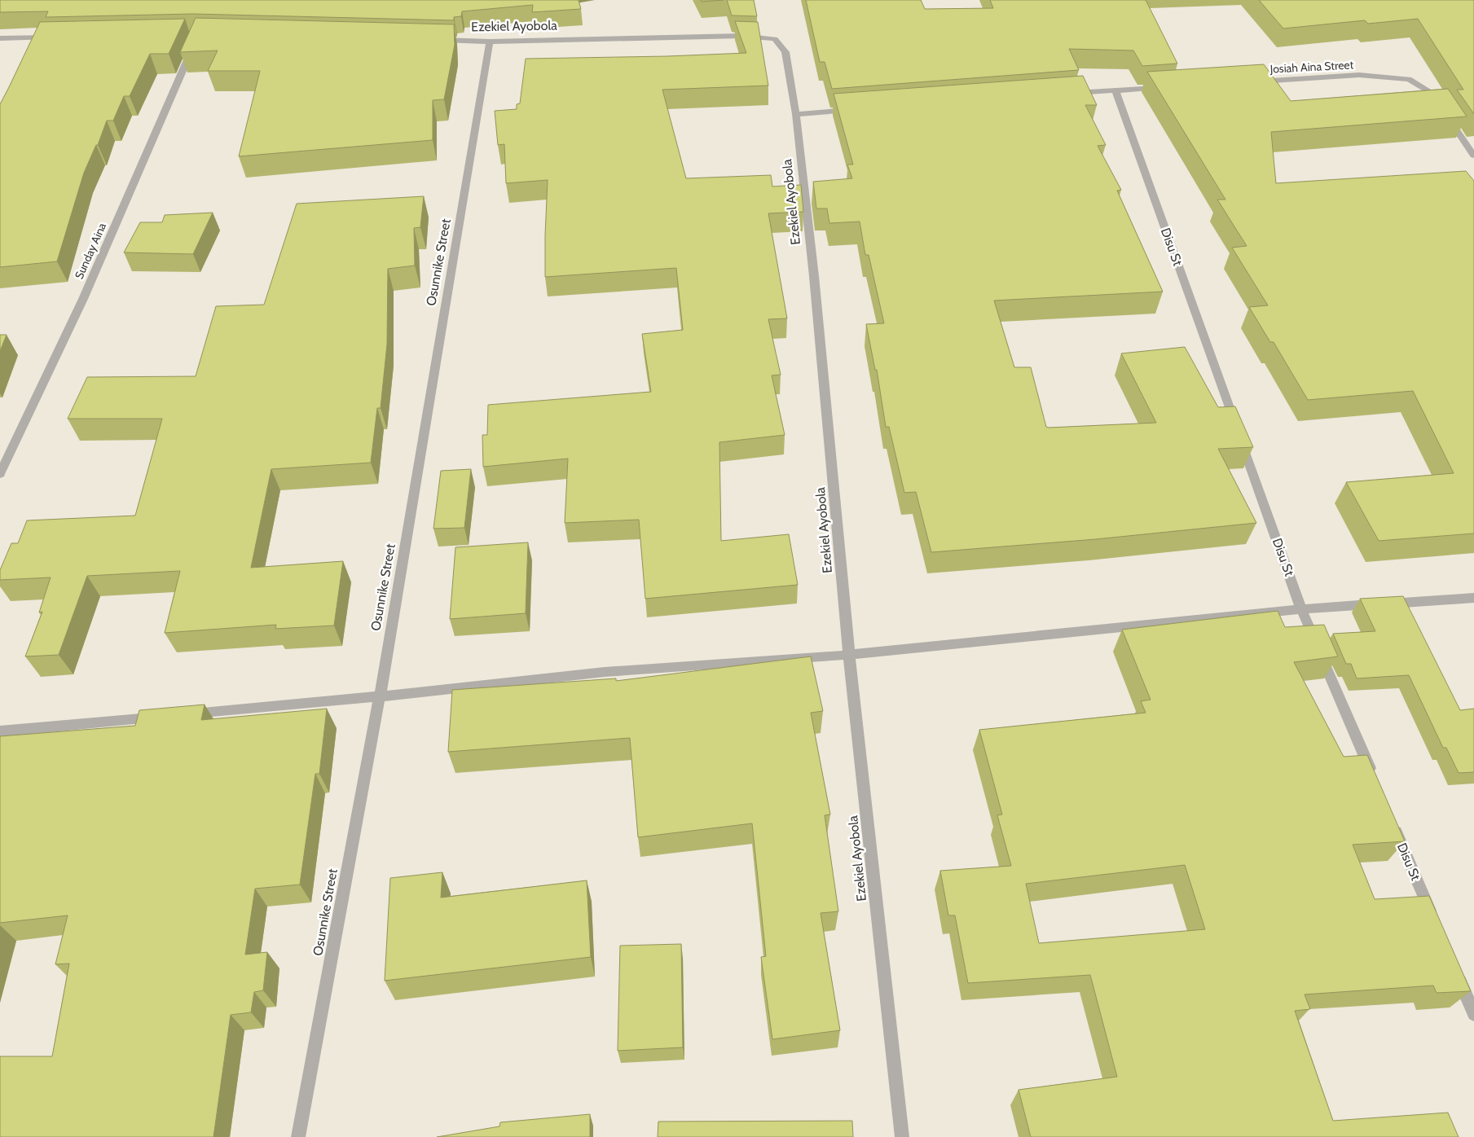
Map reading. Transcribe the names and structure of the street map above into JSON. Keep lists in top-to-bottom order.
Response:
{
  "streets": {
    "street": [
      "Ezekiel Ayobola",
      "Josiah Aina Street",
      "Disu St",
      "Sunday Aina",
      "Osunnike Street"
    ]
  },
  "crossings": [
    ["Ezekiel Ayobola", "Osunnike Street"]
  ]
}
